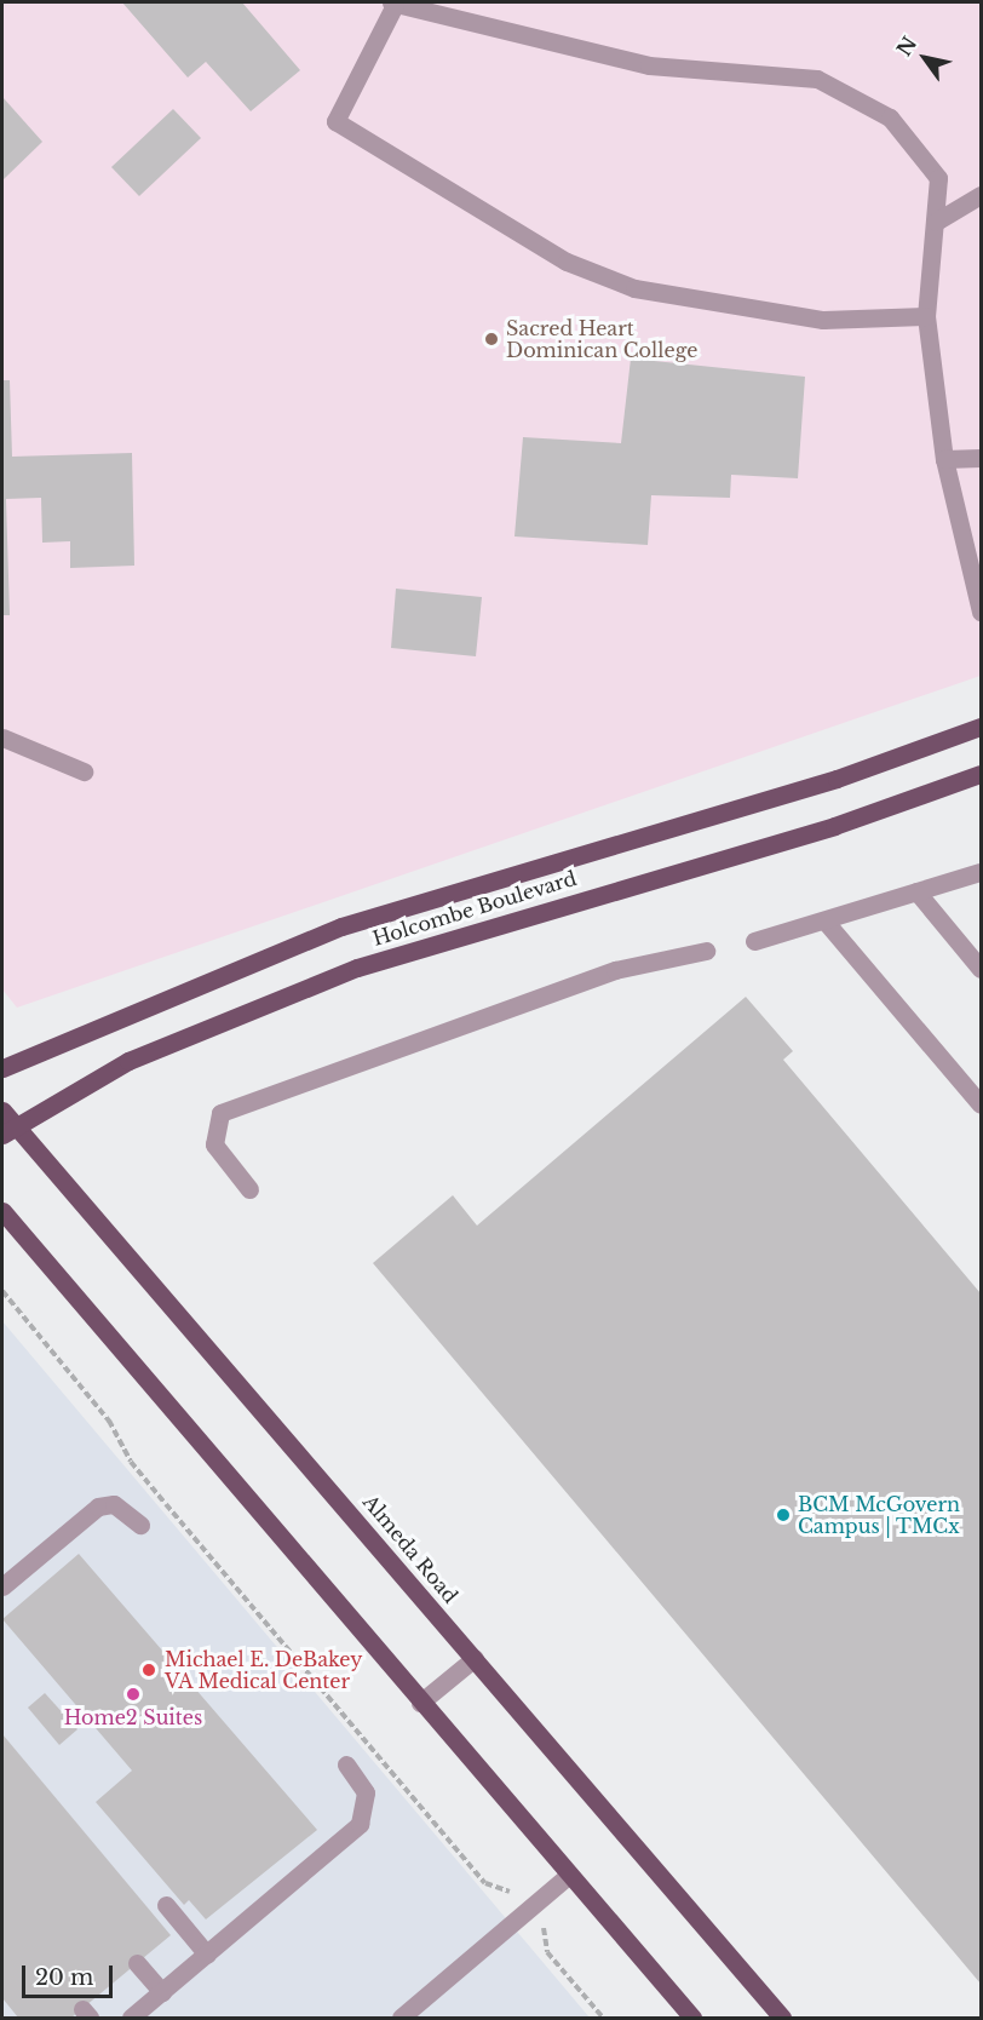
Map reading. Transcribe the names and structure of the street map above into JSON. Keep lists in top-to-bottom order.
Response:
{
  "streets": {
    "main road": ["Holcombe Boulevard", "Almeda Road"]
  },
  "crossings": [
    ["Holcombe Boulevard", "Almeda Road"]
  ],
  "places": [
    "Sacred Heart Dominican College",
    "BCM McGovern Campus | TMCx",
    "Michael E. DeBakey VA Medical Center",
    "Home2 Suites"
  ],
  "scale_bar": "20 m",
  "north": "top left"
}
